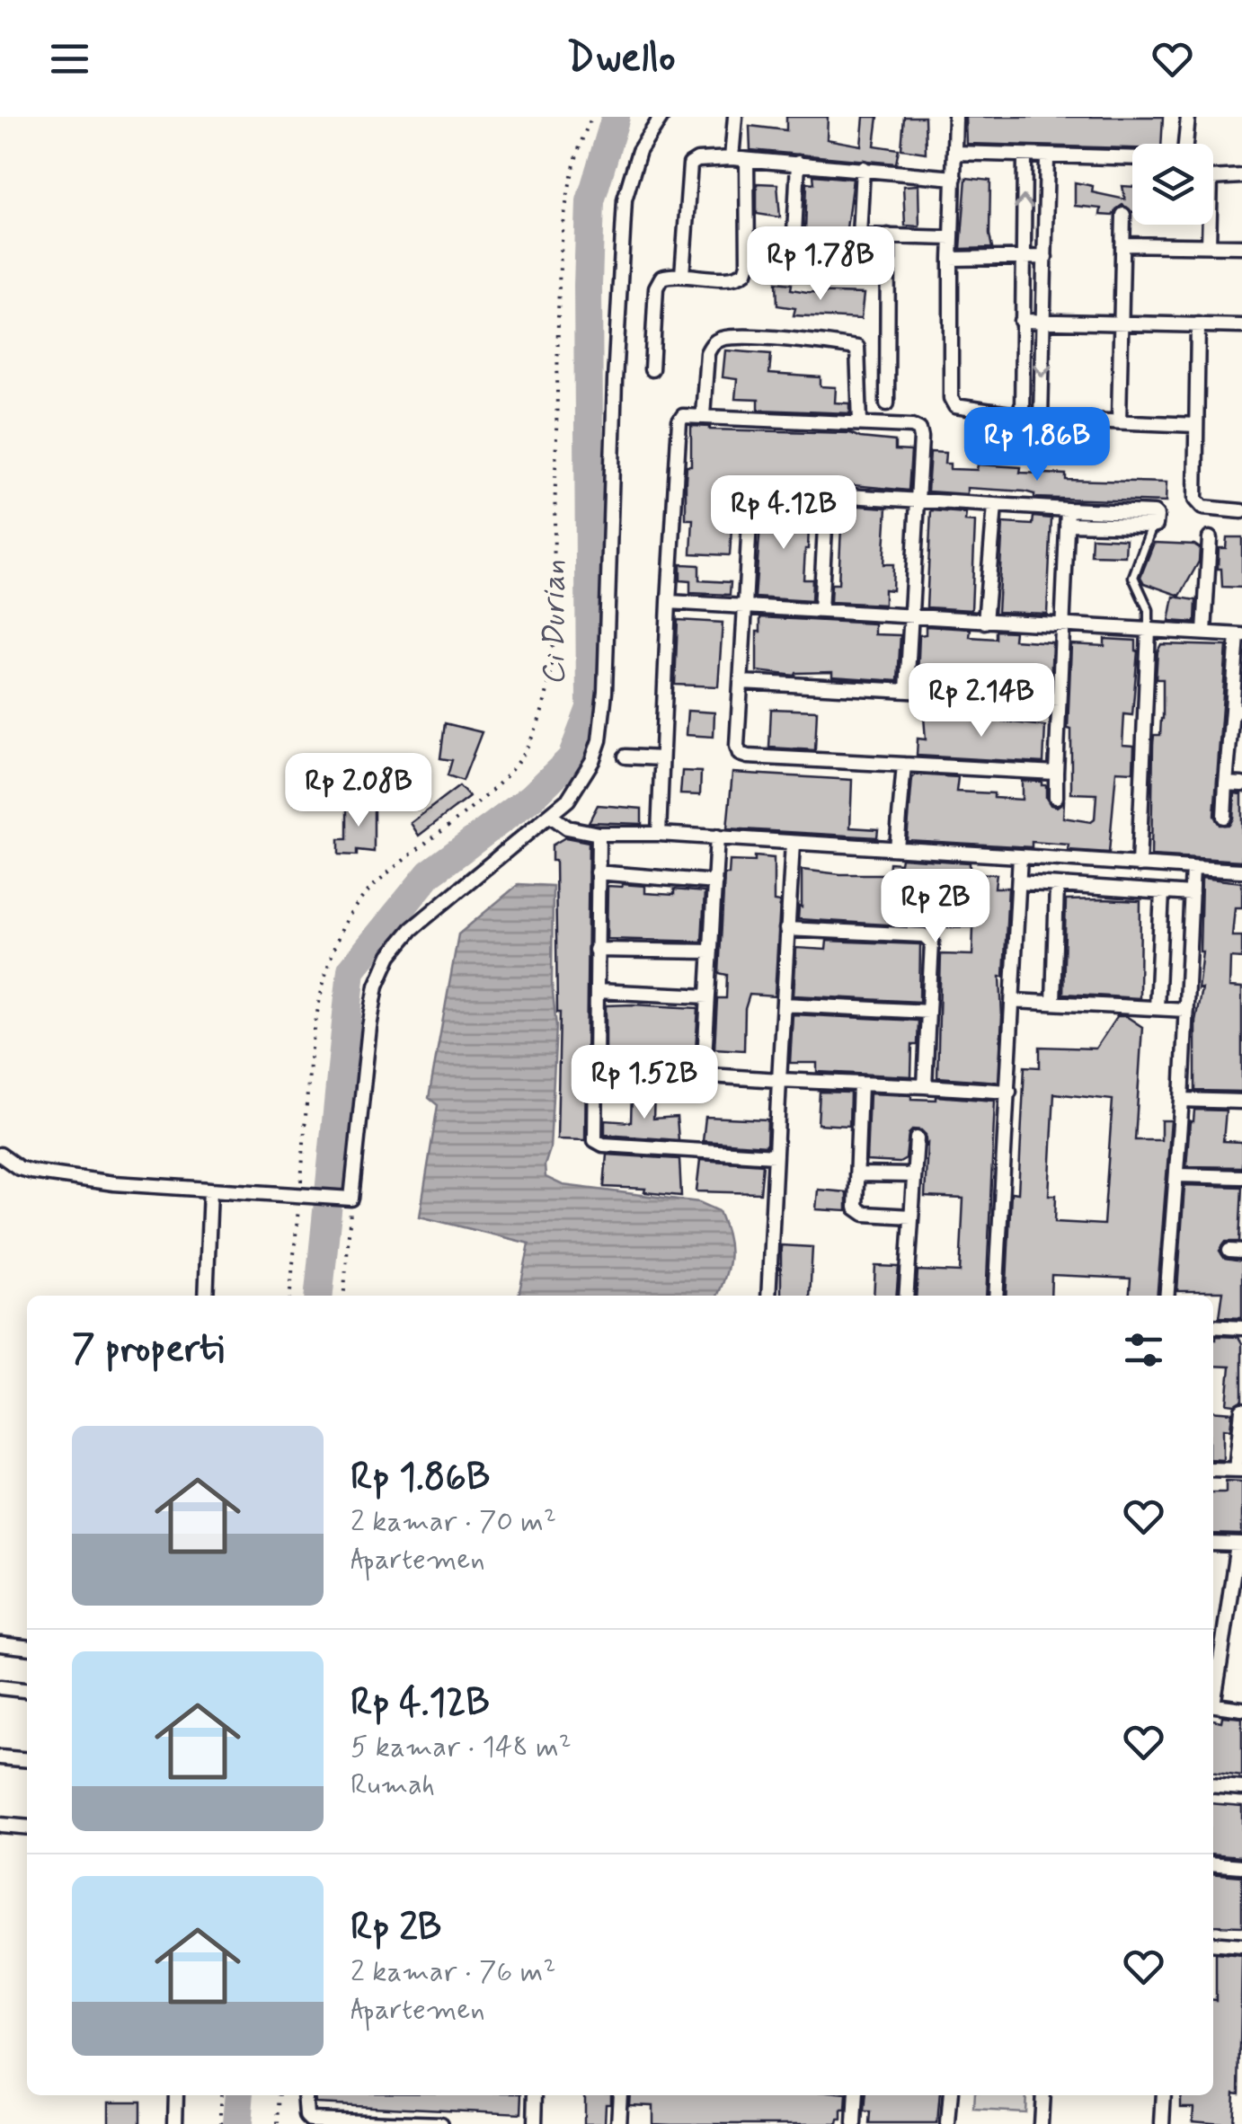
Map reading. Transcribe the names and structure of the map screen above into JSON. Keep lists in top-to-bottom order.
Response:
{
  "water": ["Ci Durian"],
  "page": {
    "header": "Dwello",
    "price": [
      "Rp 1.78B",
      "Rp 1.86B",
      "Rp 4.12B",
      "Rp 2.14B",
      "Rp 2.08B",
      "Rp 2B",
      "Rp 1.52B"
    ],
    "heading": "7 properti",
    "list": [
      {
        "name": "Rp 1.86B",
        "note": "2 kamar · 70 m² · Apartemen"
      },
      {
        "name": "Rp 4.12B",
        "note": "5 kamar · 148 m² · Rumah"
      },
      {
        "name": "Rp 2B",
        "note": "2 kamar · 76 m² · Apartemen"
      }
    ]
  }
}
